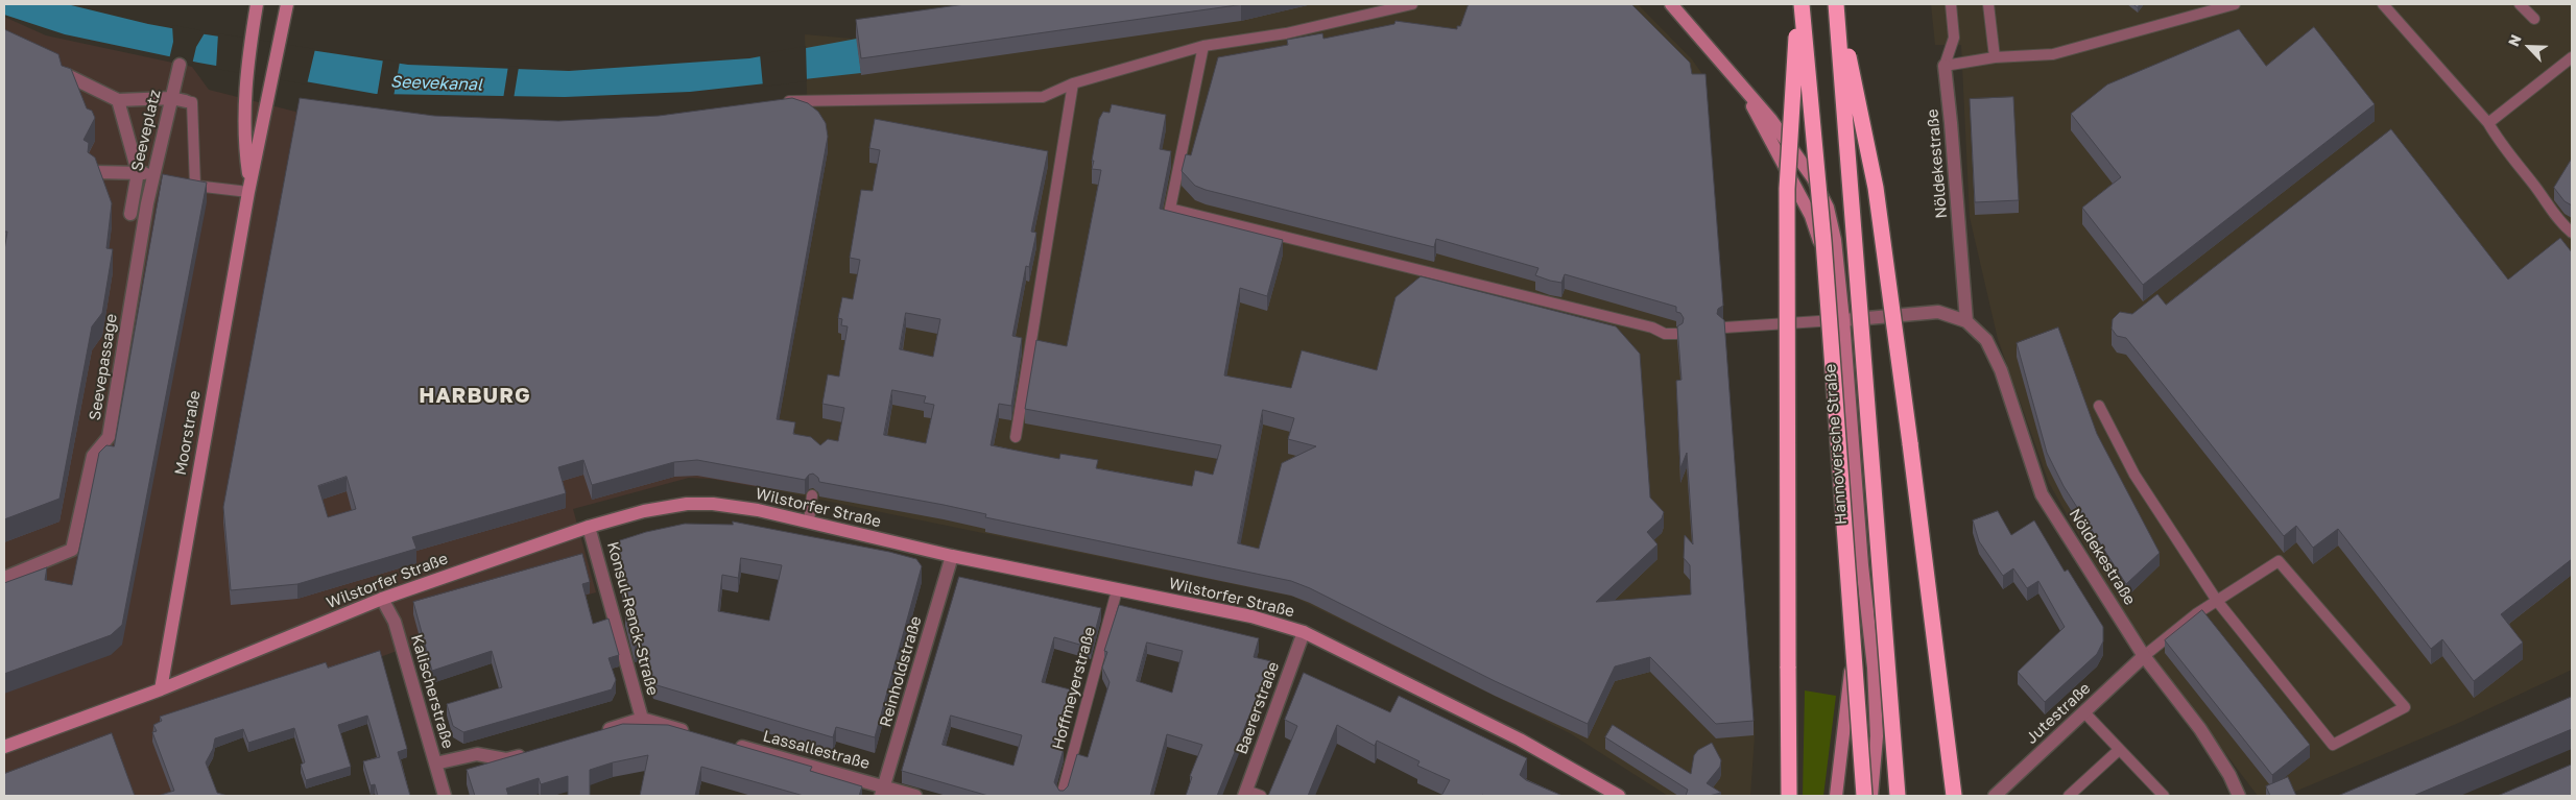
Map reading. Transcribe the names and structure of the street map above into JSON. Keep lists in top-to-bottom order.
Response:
{
  "streets": {
    "main road": ["Moorstraße", "Hannoversche Straße", "Wilstorfer Straße"],
    "street": [
      "Seeveplatz",
      "Nöldekestraße",
      "Seevepassage",
      "Konsul-Renck-Straße",
      "Reinholdstraße",
      "Kalischerstraße",
      "Baererstraße",
      "Jutestraße",
      "Lassallestraße"
    ],
    "lane": ["Hoffmeyerstraße"]
  },
  "crossings": [
    ["Seeveplatz", "Seevepassage"],
    ["Nöldekestraße", "Hannoversche Straße"],
    ["Nöldekestraße", "Jutestraße"],
    ["Moorstraße", "Wilstorfer Straße"],
    ["Wilstorfer Straße", "Konsul-Renck-Straße"],
    ["Wilstorfer Straße", "Reinholdstraße"],
    ["Wilstorfer Straße", "Hoffmeyerstraße"],
    ["Wilstorfer Straße", "Kalischerstraße"],
    ["Wilstorfer Straße", "Baererstraße"],
    ["Reinholdstraße", "Lassallestraße"]
  ],
  "districts": ["HARBURG"],
  "water": ["Seevekanal"],
  "north": "top left"
}
